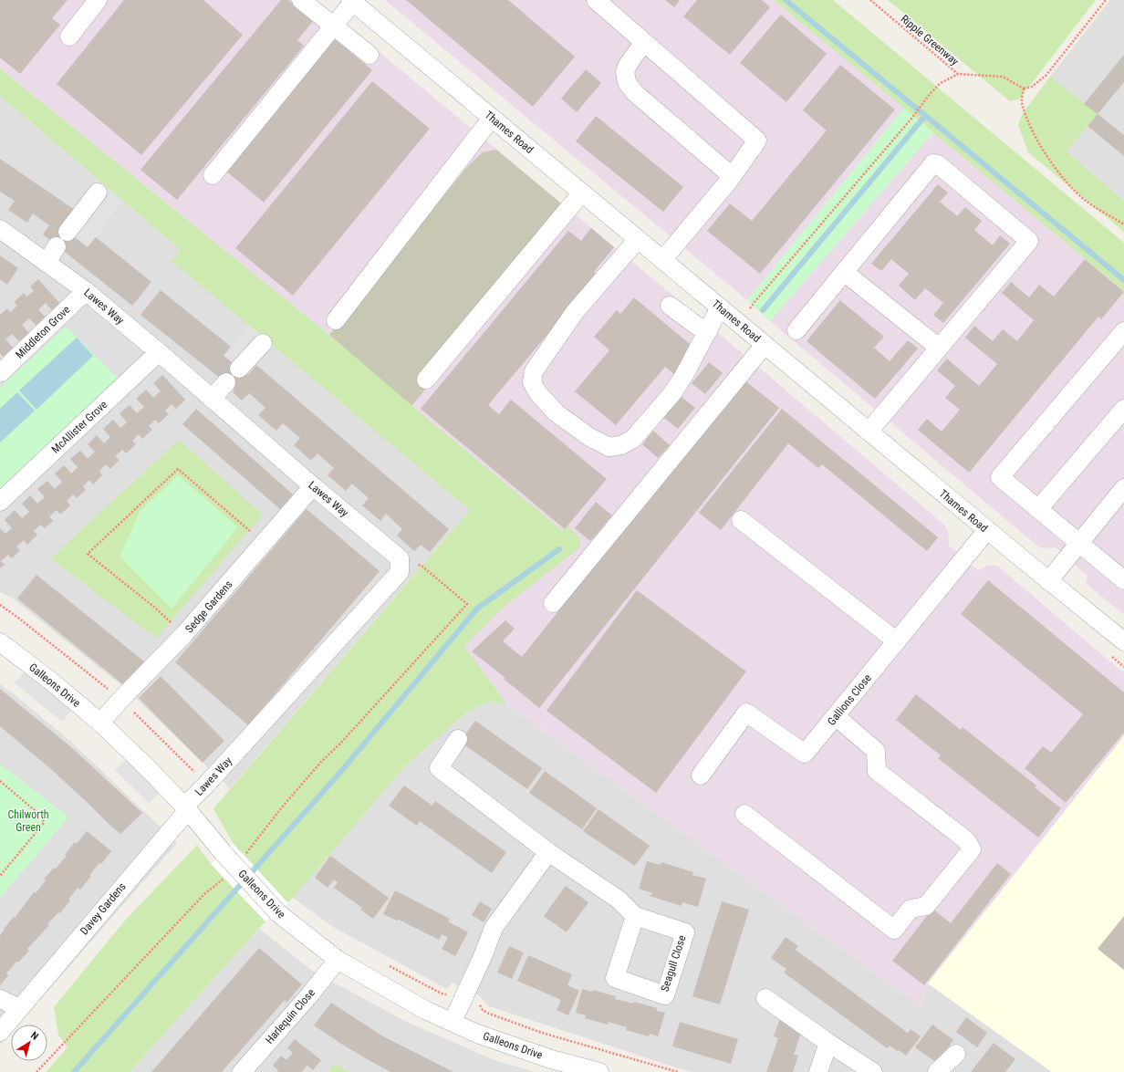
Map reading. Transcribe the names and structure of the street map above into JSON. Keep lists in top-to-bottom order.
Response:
{
  "streets": {
    "street": [
      "Thames Road",
      "Lawes Way",
      "Middleton Grove",
      "McAllister Grove",
      "Sedge Gardens",
      "Galleons Drive",
      "Gallions Close",
      "Davey Gardens",
      "Seagull Close",
      "Harlequin Close"
    ],
    "path": ["Ripple Greenway"]
  },
  "crossings": [
    ["Thames Road", "Gallions Close"],
    ["Lawes Way", "Middleton Grove"],
    ["Lawes Way", "McAllister Grove"],
    ["Lawes Way", "Sedge Gardens"],
    ["Lawes Way", "Galleons Drive"],
    ["Lawes Way", "Davey Gardens"],
    ["Sedge Gardens", "Galleons Drive"],
    ["Galleons Drive", "Davey Gardens"],
    ["Galleons Drive", "Harlequin Close"]
  ],
  "parks": ["Chilworth Green"],
  "north": "top right"
}
